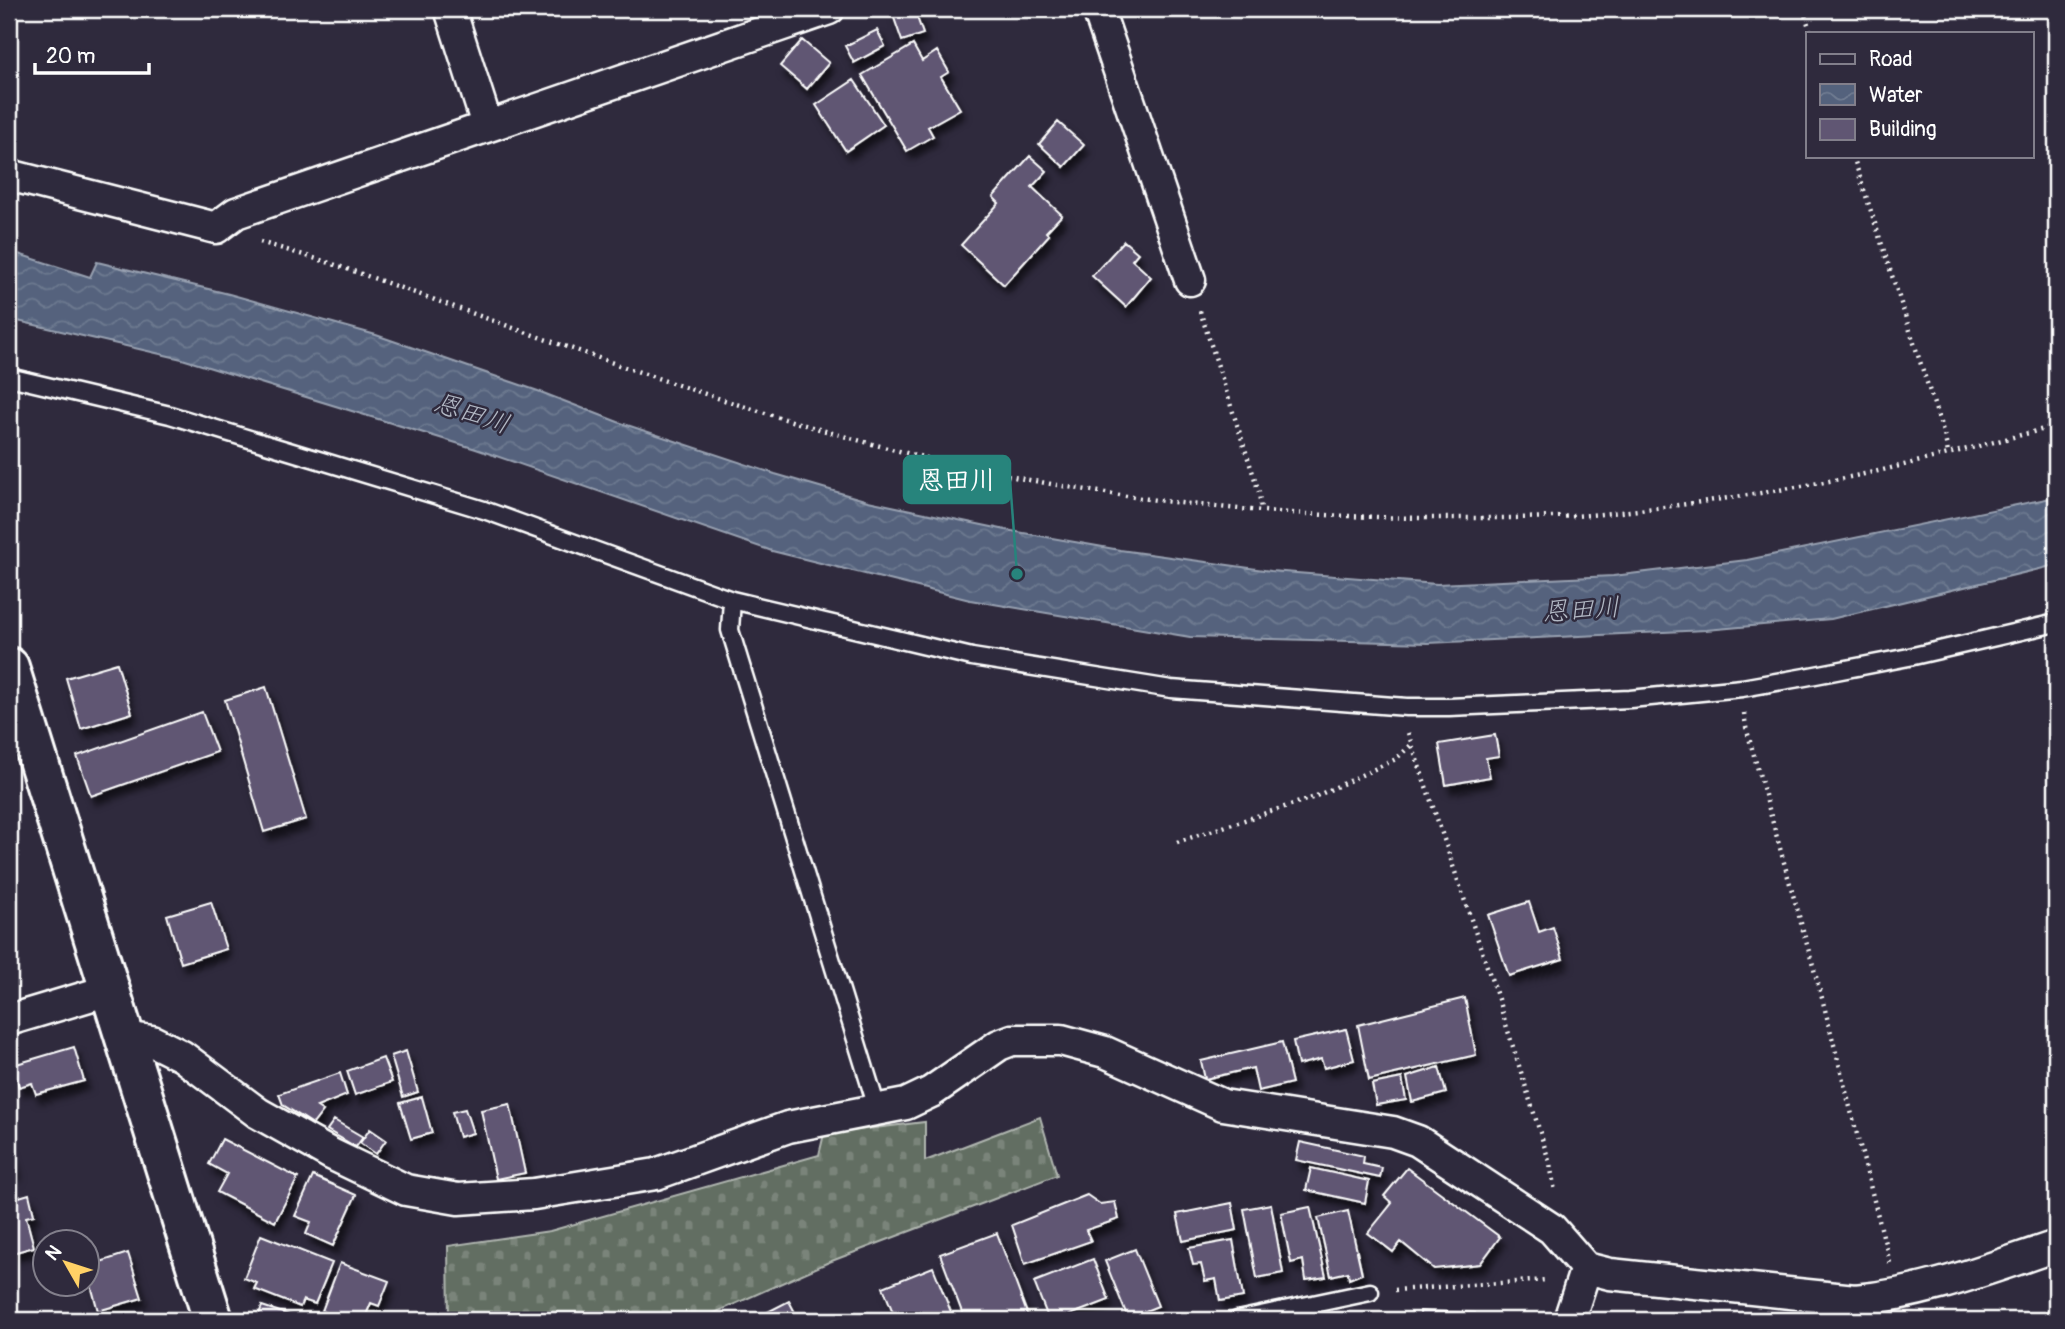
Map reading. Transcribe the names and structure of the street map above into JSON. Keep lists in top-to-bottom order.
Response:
{
  "water": ["恩田川"],
  "places": ["恩田川"],
  "legend": ["Road", "Water", "Building"],
  "scale_bar": "20 m",
  "north": "top left"
}
